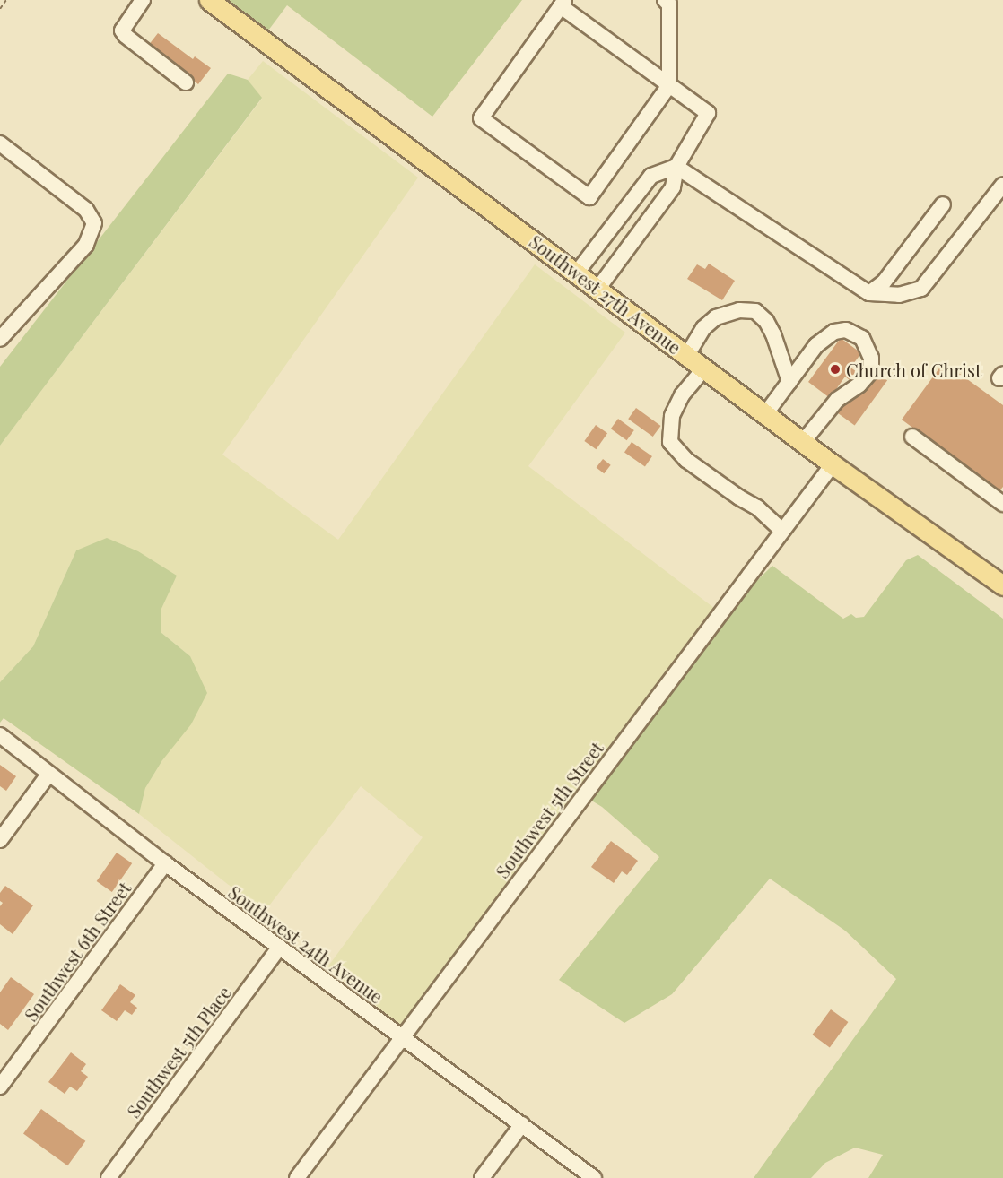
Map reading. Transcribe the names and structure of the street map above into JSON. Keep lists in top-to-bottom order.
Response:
{
  "streets": {
    "main road": ["Southwest 27th Avenue"],
    "street": [
      "Southwest 5th Street",
      "Southwest 24th Avenue",
      "Southwest 6th Street",
      "Southwest 5th Place"
    ]
  },
  "crossings": [
    ["Southwest 27th Avenue", "Southwest 5th Street"],
    ["Southwest 5th Street", "Southwest 24th Avenue"],
    ["Southwest 24th Avenue", "Southwest 6th Street"],
    ["Southwest 24th Avenue", "Southwest 5th Place"]
  ],
  "places": ["Church of Christ"]
}
